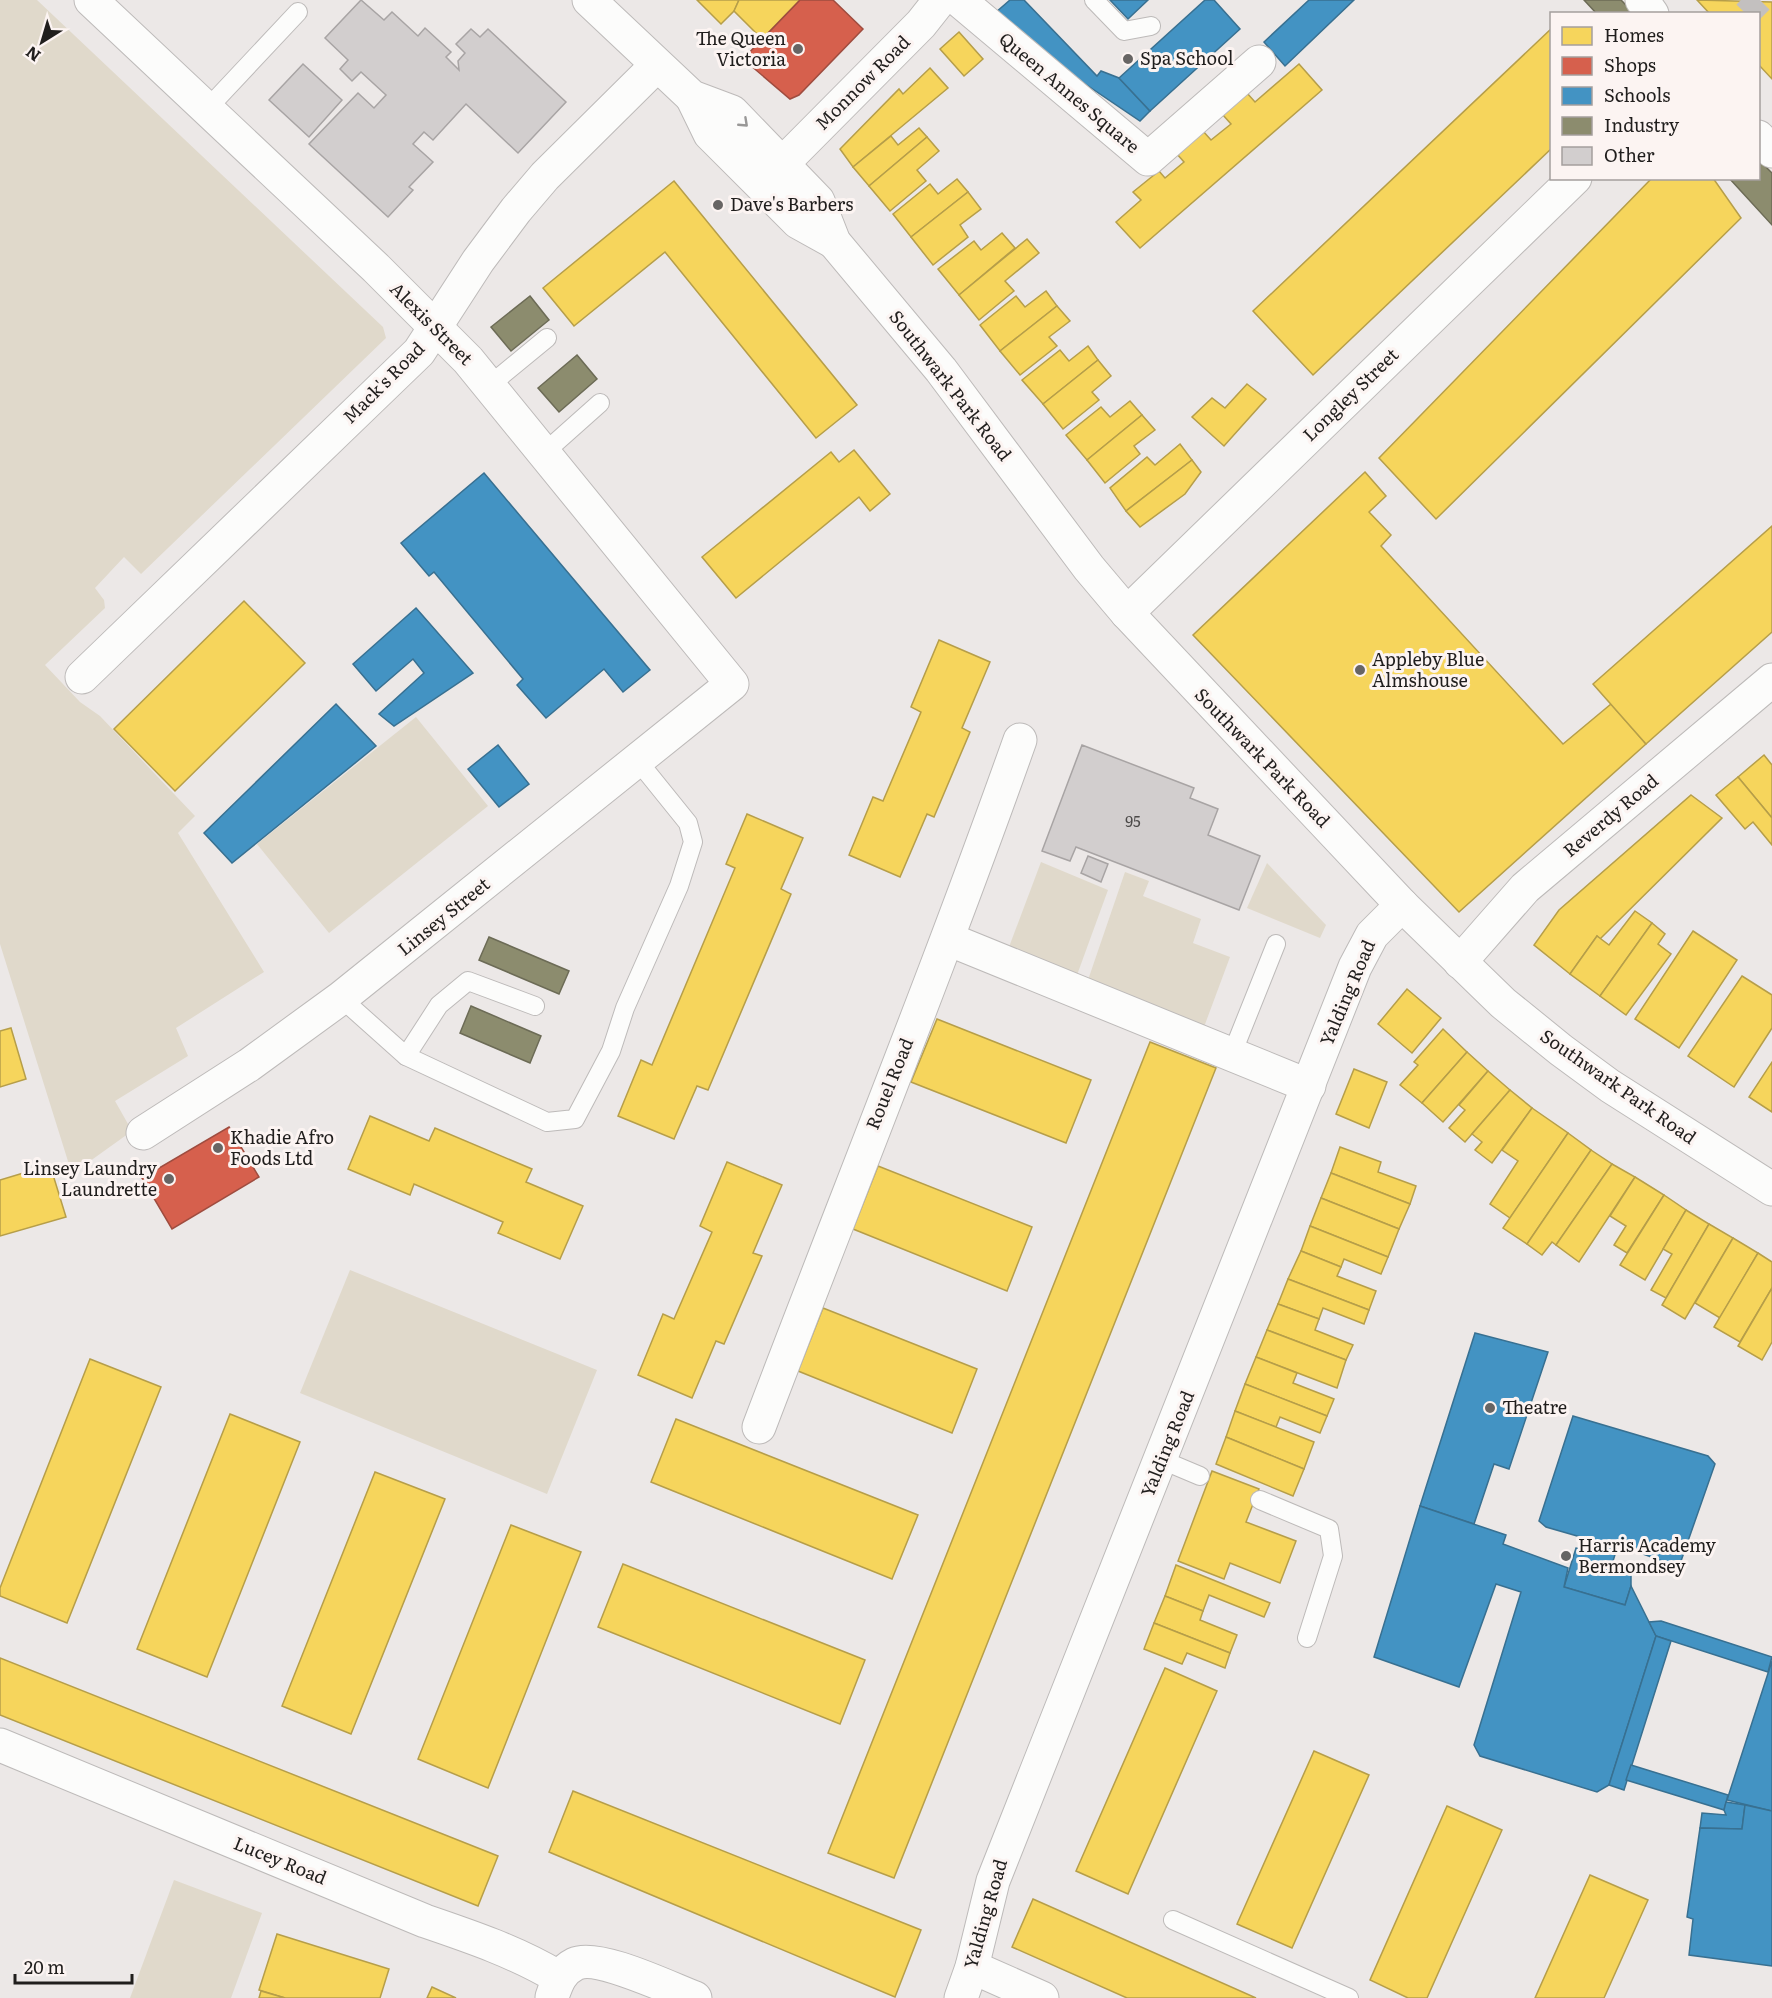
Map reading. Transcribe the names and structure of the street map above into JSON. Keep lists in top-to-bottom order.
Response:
{
  "streets": {
    "street": [
      "Monnow Road",
      "Queen Annes Square",
      "Alexis Street",
      "Mack's Road",
      "Southwark Park Road",
      "Longley Street",
      "Reverdy Road",
      "Linsey Street",
      "Yalding Road",
      "Rouel Road",
      "Lucey Road"
    ]
  },
  "crossings": [
    ["Monnow Road", "Southwark Park Road"],
    ["Alexis Street", "Mack's Road"],
    ["Alexis Street", "Linsey Street"],
    ["Mack's Road", "Southwark Park Road"],
    ["Southwark Park Road", "Longley Street"],
    ["Southwark Park Road", "Reverdy Road"],
    ["Southwark Park Road", "Yalding Road"]
  ],
  "places": [
    "The Queen Victoria",
    "Spa School",
    "Dave's Barbers",
    "Appleby Blue Almshouse",
    "Khadie Afro Foods Ltd",
    "Linsey Laundry Laundrette",
    "Theatre",
    "Harris Academy Bermondsey"
  ],
  "house_numbers": ["95"],
  "legend": [
    "Homes",
    "Shops",
    "Schools",
    "Industry",
    "Other"
  ],
  "scale_bar": "20 m",
  "north": "bottom left"
}
